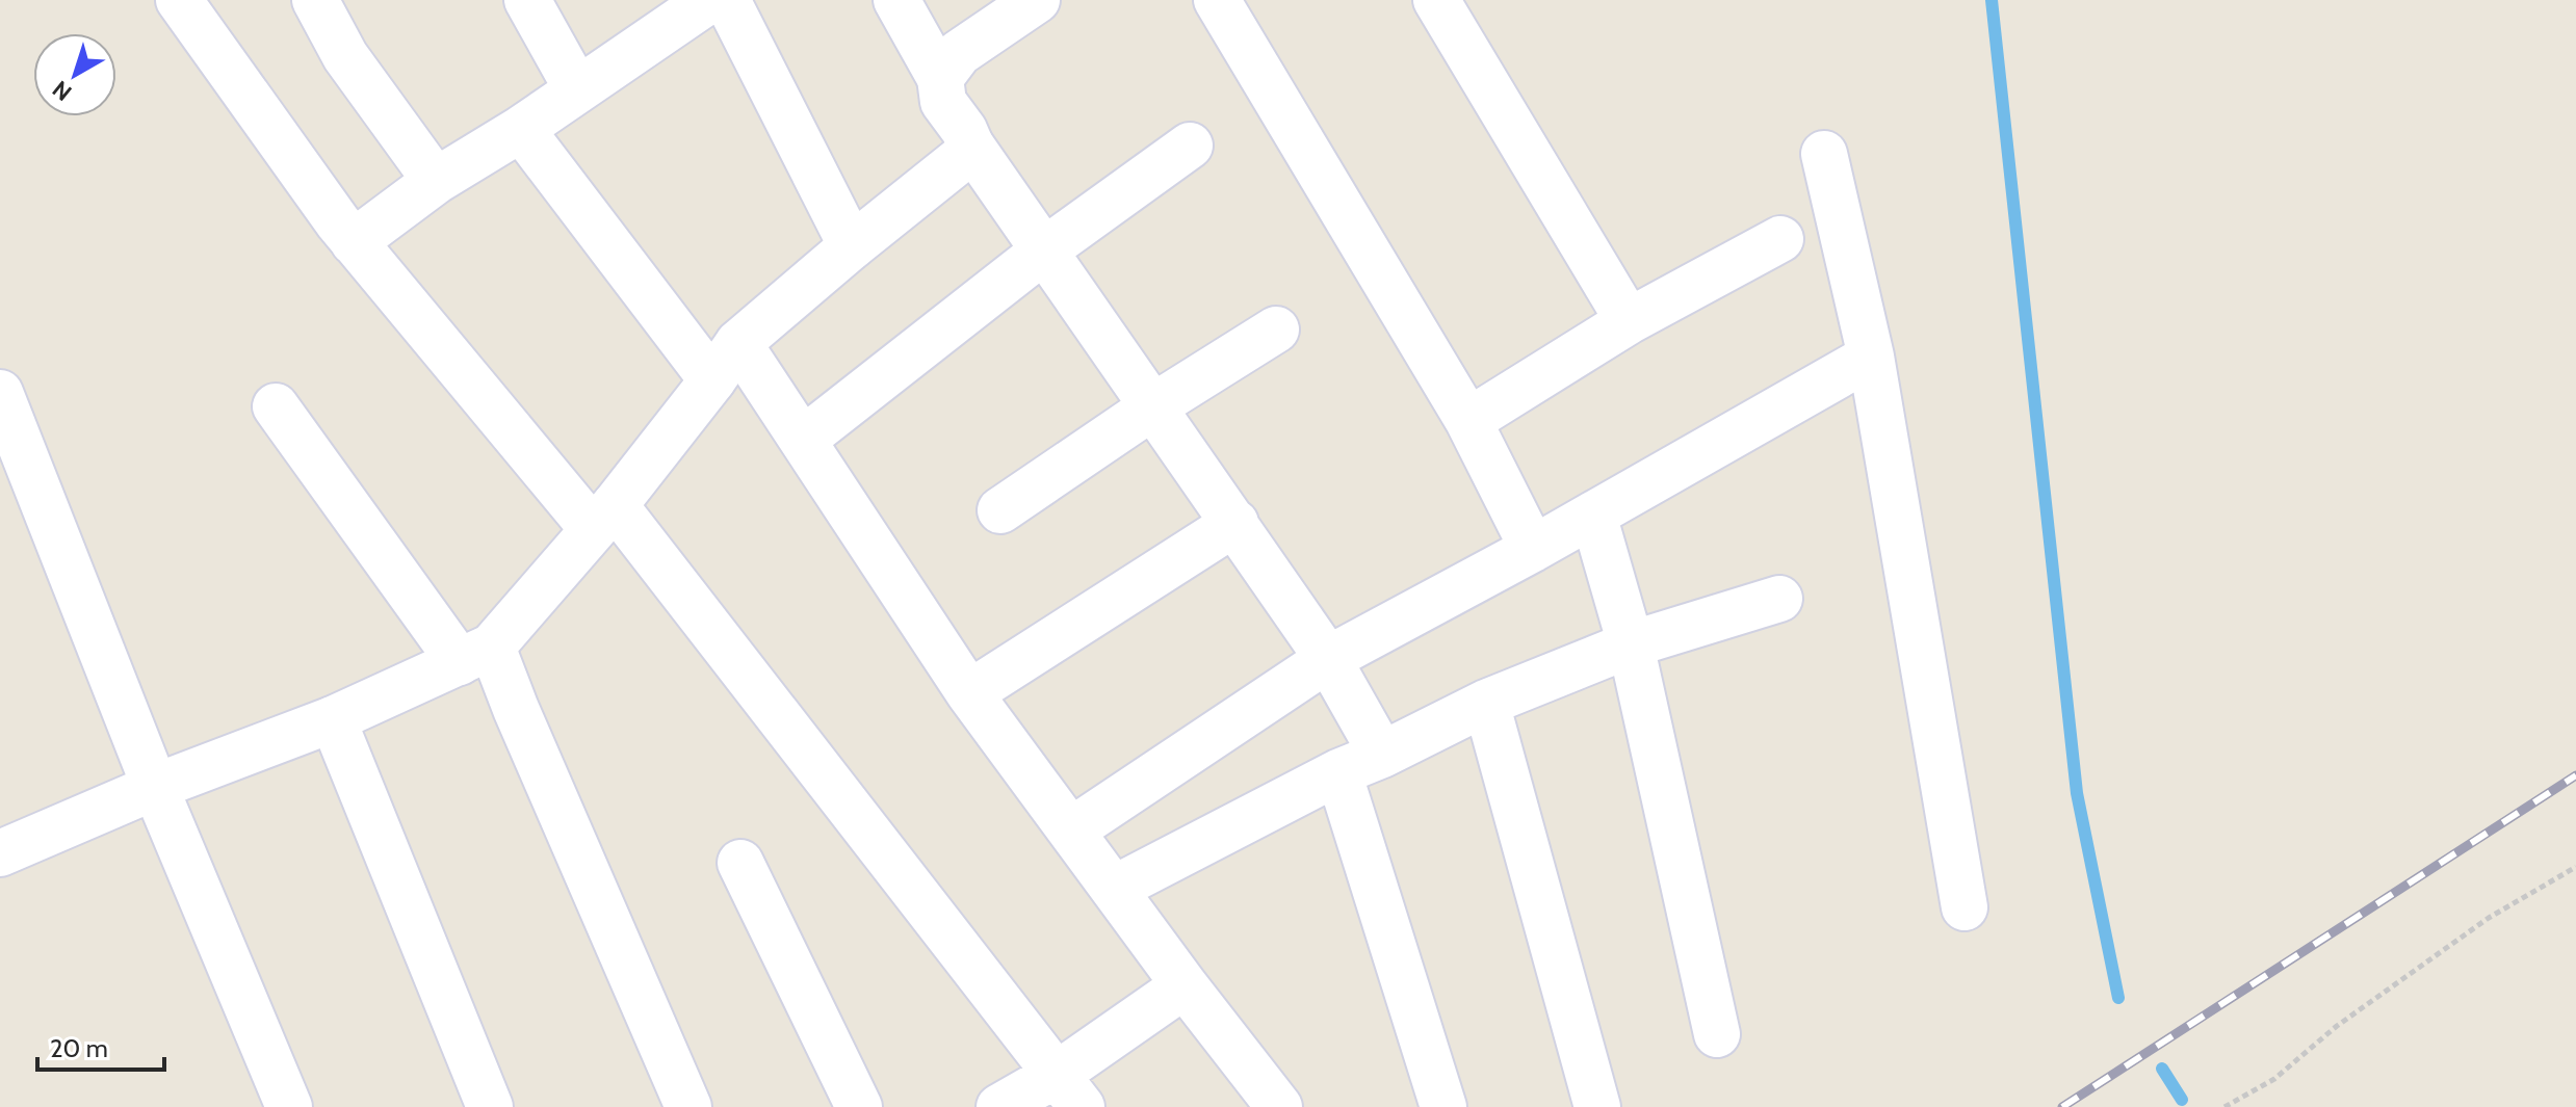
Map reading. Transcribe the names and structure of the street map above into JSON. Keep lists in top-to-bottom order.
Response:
{
  "scale_bar": "20 m",
  "north": "bottom left"
}
